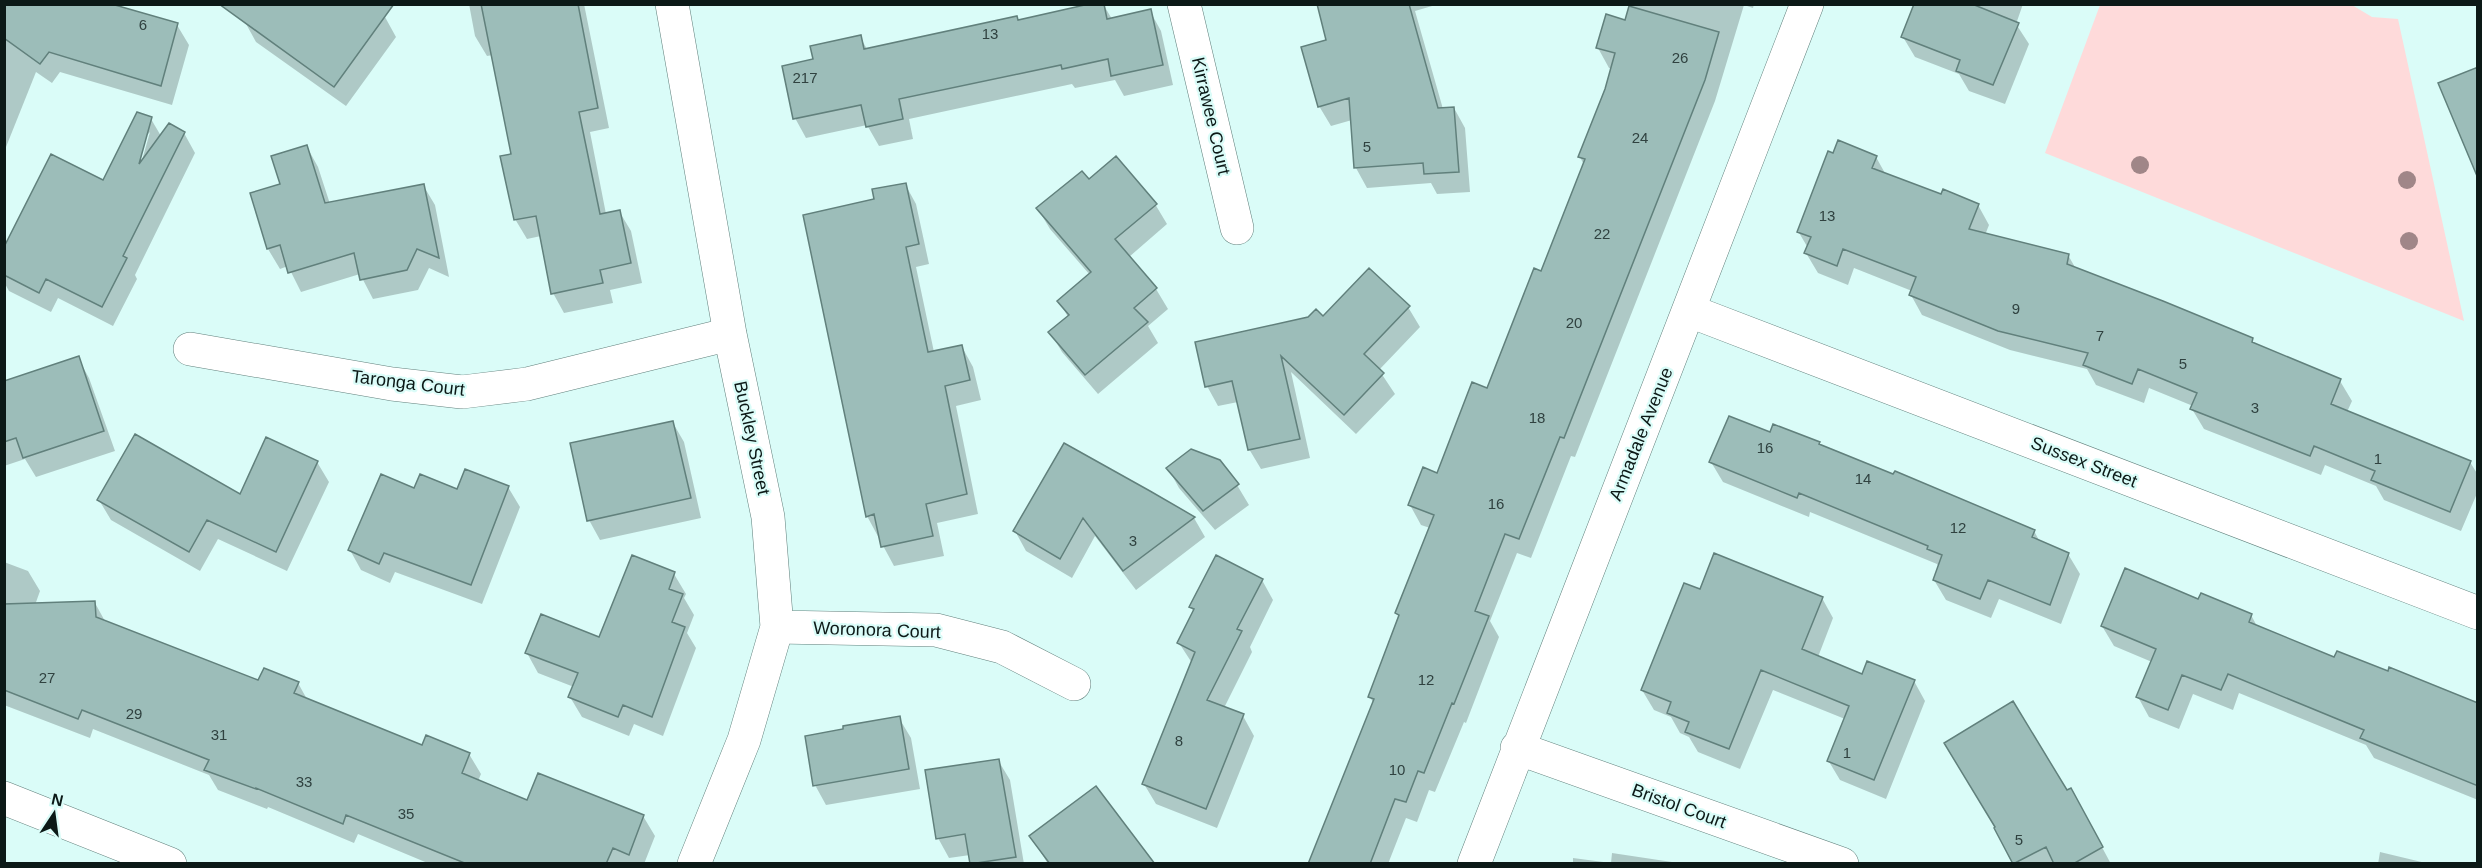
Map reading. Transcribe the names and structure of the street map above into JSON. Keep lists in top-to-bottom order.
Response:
{
  "streets": {
    "street": [
      "Kirrawee Court",
      "Taronga Court",
      "Armadale Avenue",
      "Buckley Street",
      "Sussex Street",
      "Woronora Court",
      "Bristol Court"
    ]
  },
  "crossings": [
    ["Taronga Court", "Buckley Street"],
    ["Armadale Avenue", "Sussex Street"],
    ["Armadale Avenue", "Bristol Court"],
    ["Buckley Street", "Woronora Court"]
  ],
  "house_numbers": [
    "6",
    "13",
    "26",
    "217",
    "24",
    "5",
    "13",
    "22",
    "9",
    "20",
    "7",
    "5",
    "3",
    "18",
    "16",
    "1",
    "14",
    "16",
    "12",
    "3",
    "27",
    "12",
    "29",
    "31",
    "8",
    "1",
    "10",
    "33",
    "35",
    "5"
  ],
  "north": "top"
}
